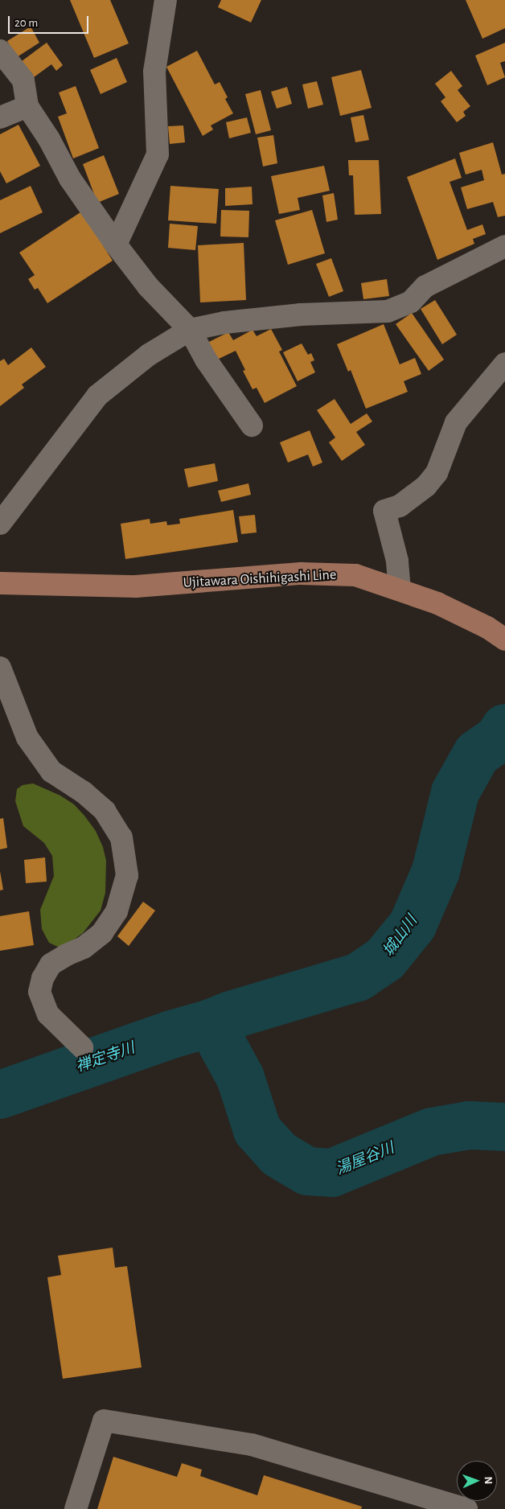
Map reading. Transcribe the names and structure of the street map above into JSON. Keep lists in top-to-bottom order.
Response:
{
  "streets": {
    "main road": ["Ujitawara Oishihigashi Line"]
  },
  "water": ["城山川", "禅定寺川", "湯屋谷川"],
  "scale_bar": "20 m",
  "north": "right"
}
